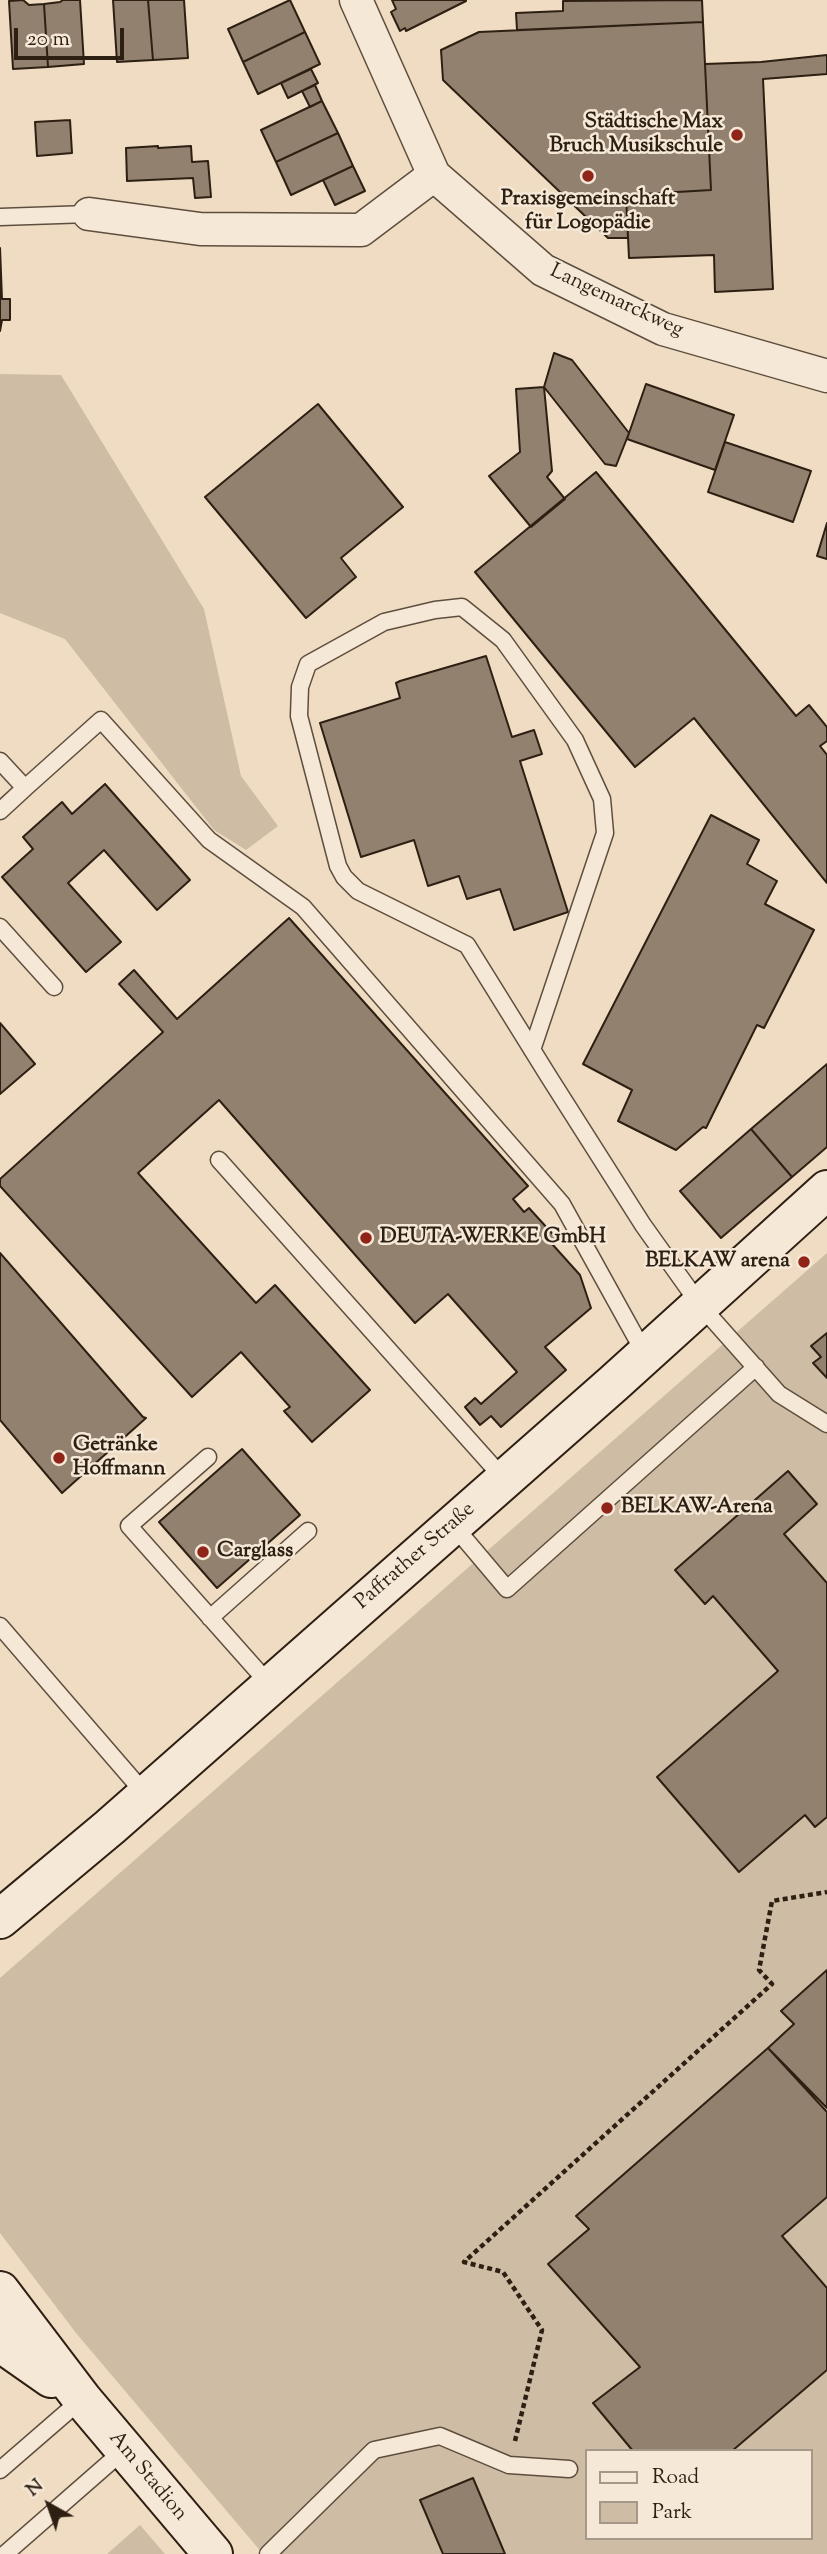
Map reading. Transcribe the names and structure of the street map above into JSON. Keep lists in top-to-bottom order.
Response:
{
  "streets": {
    "street": ["Langemarckweg", "Paffrather Straße", "Am Stadion"]
  },
  "places": [
    "Städtische Max Bruch Musikschule",
    "Praxisgemeinschaft für Logopädie",
    "DEUTA-WERKE GmbH",
    "BELKAW arena",
    "Getränke Hoffmann",
    "BELKAW-Arena",
    "Carglass"
  ],
  "legend": ["Road", "Park"],
  "scale_bar": "20 m",
  "north": "top left"
}
